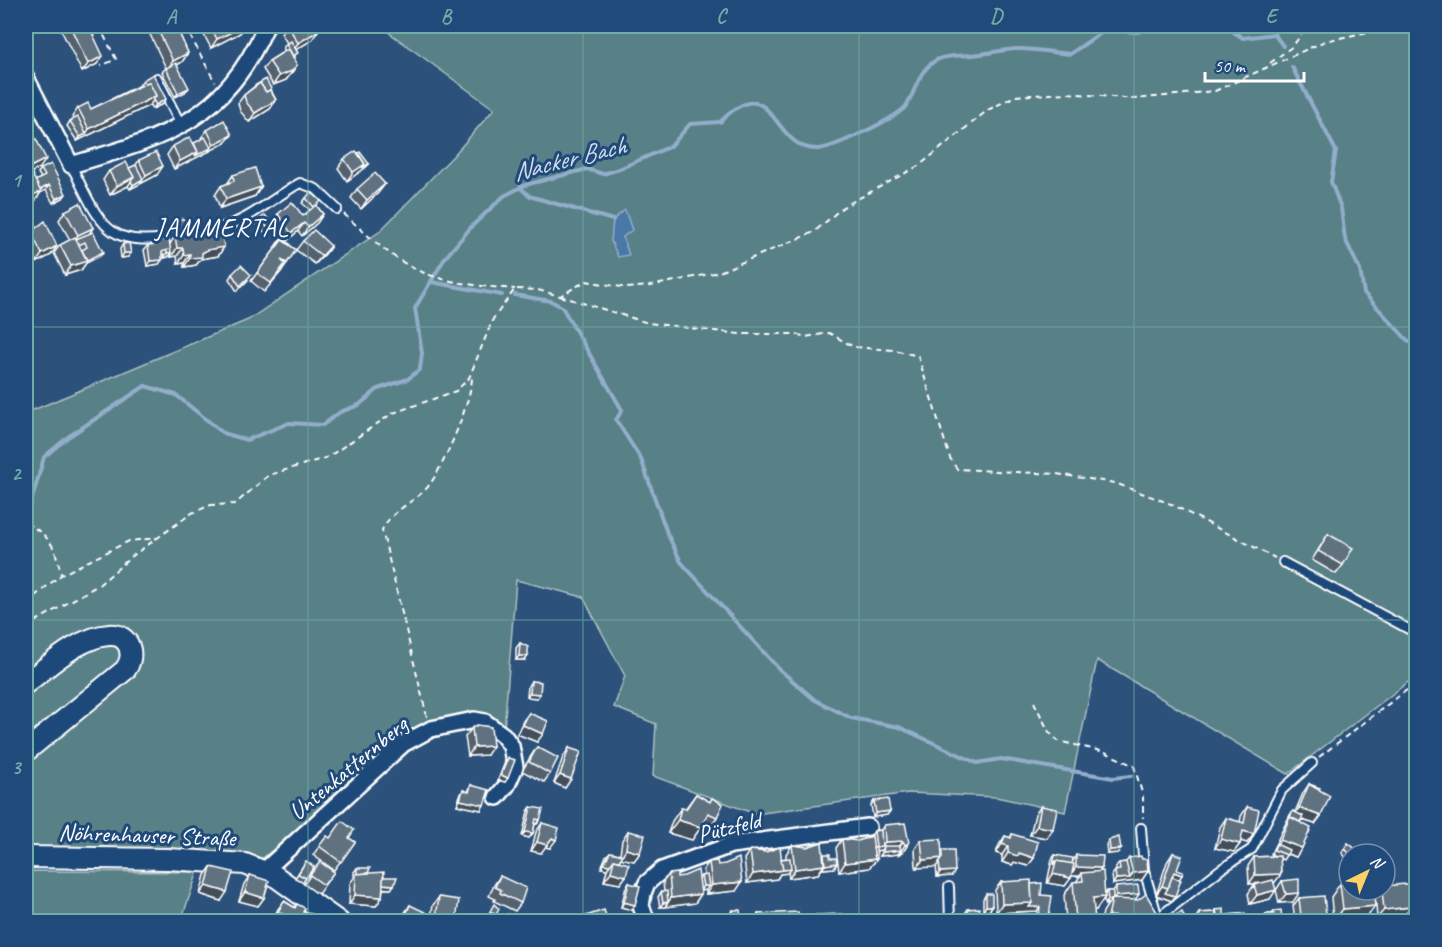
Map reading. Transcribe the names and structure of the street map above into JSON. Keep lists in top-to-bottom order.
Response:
{
  "streets": {
    "street": ["Untenkatternberg", "Pützfeld", "Nöhrenhauser Straße"]
  },
  "crossings": [
    ["Untenkatternberg", "Nöhrenhauser Straße"]
  ],
  "districts": ["JAMMERTAL"],
  "water": ["Nacker Bach"],
  "scale_bar": "50 m",
  "north": "top right",
  "grid": {
    "columns": [
      "A",
      "B",
      "C",
      "D",
      "E"
    ],
    "rows": ["1", "2", "3"]
  }
}
